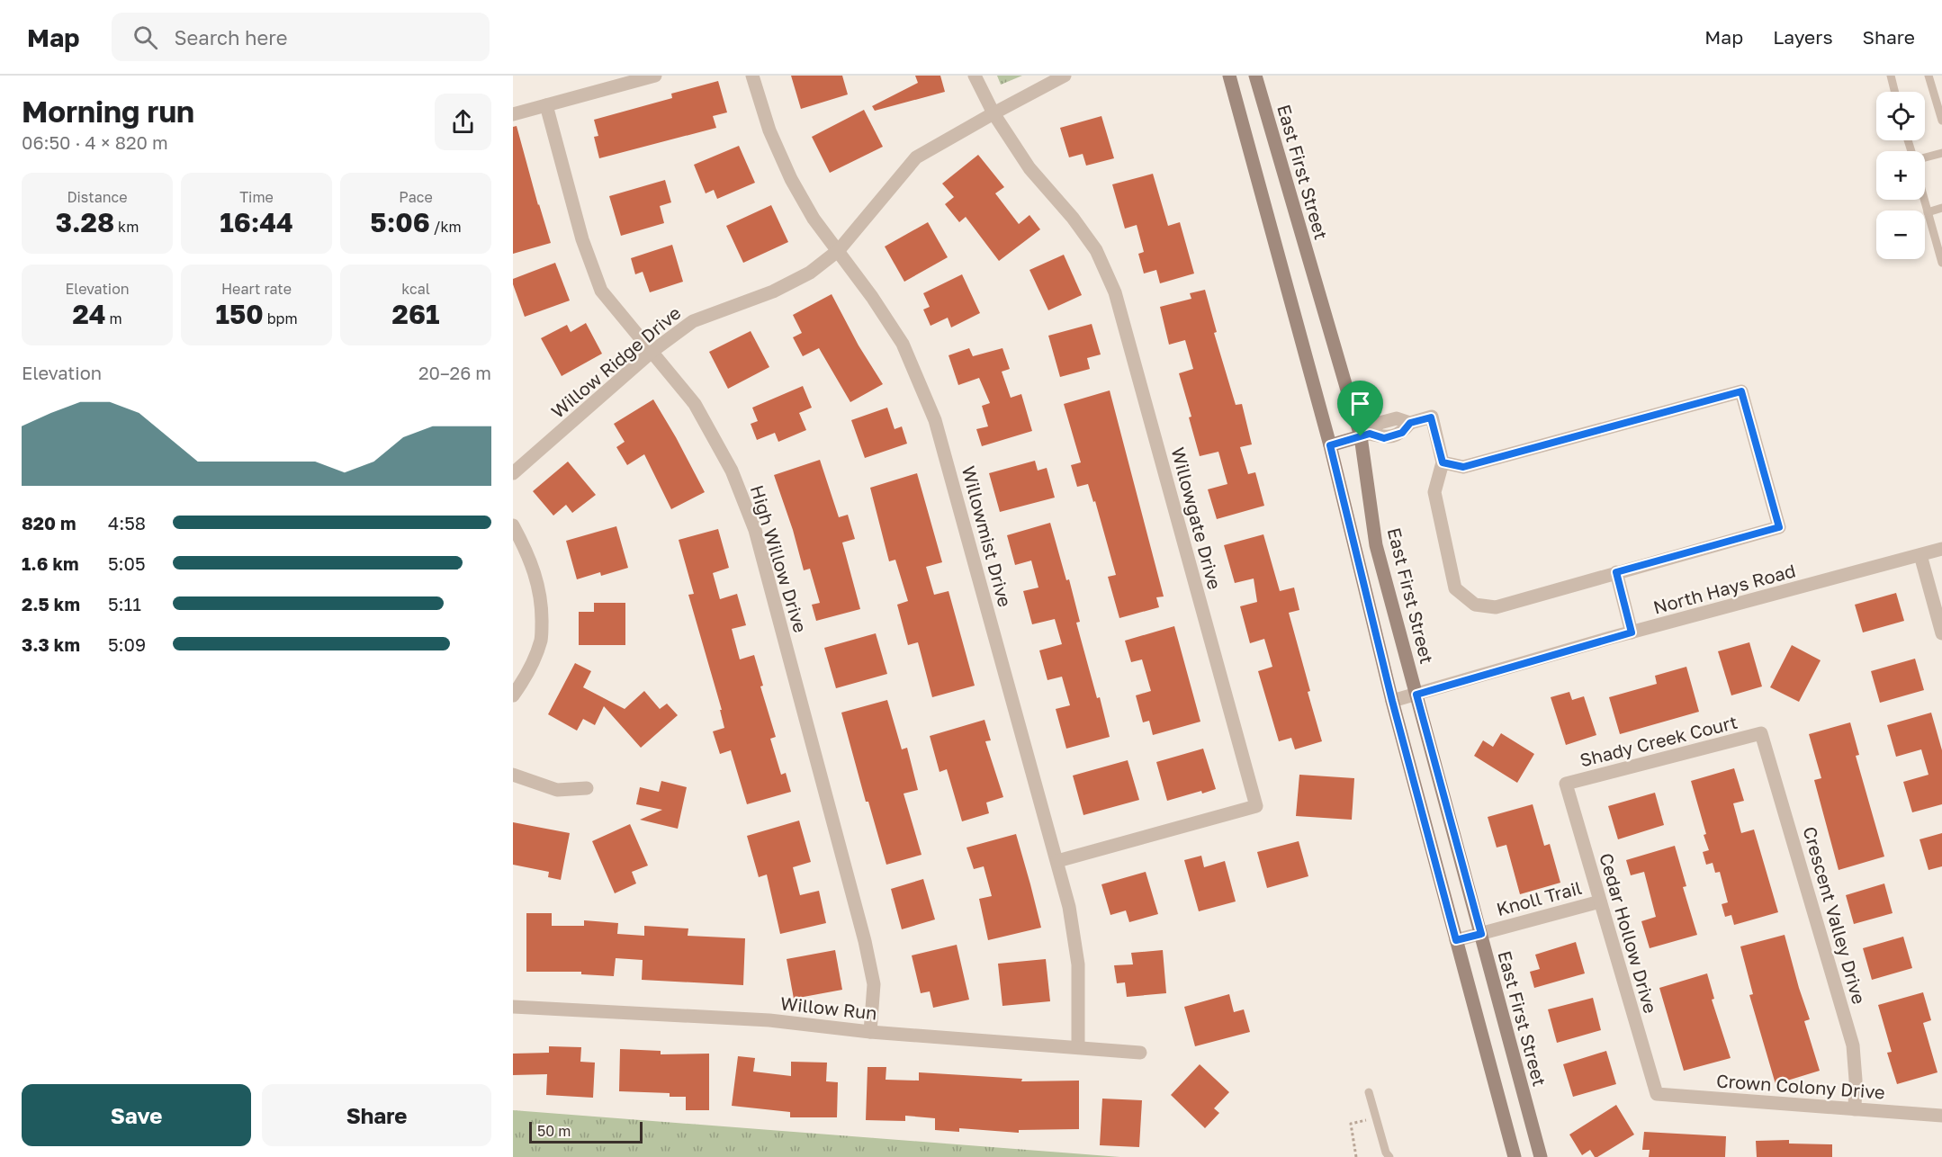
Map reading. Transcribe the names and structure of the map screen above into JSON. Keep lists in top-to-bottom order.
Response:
{
  "streets": {
    "main road": ["East First Street"],
    "street": [
      "Willow Ridge Drive",
      "Willowgate Drive",
      "Willowmist Drive",
      "High Willow Drive",
      "North Hays Road",
      "Shady Creek Court",
      "Knoll Trail",
      "Crescent Valley Drive",
      "Cedar Hollow Drive",
      "Willow Run",
      "Crown Colony Drive"
    ]
  },
  "crossings": [
    ["East First Street", "North Hays Road"],
    ["East First Street", "Knoll Trail"],
    ["Willow Ridge Drive", "Willowgate Drive"],
    ["Willow Ridge Drive", "Willowmist Drive"],
    ["Willow Ridge Drive", "High Willow Drive"],
    ["Willowgate Drive", "Willowmist Drive"],
    ["Willowmist Drive", "Willow Run"],
    ["High Willow Drive", "Willow Run"],
    ["Shady Creek Court", "Crescent Valley Drive"],
    ["Shady Creek Court", "Cedar Hollow Drive"],
    ["Knoll Trail", "Cedar Hollow Drive"],
    ["Crescent Valley Drive", "Crown Colony Drive"],
    ["Cedar Hollow Drive", "Crown Colony Drive"]
  ],
  "scale_bar": "50 m",
  "page": {
    "header": "Map",
    "search": "Search here",
    "nav": ["Map", "Layers", "Share"],
    "heading": ["Morning run", "06:50 · 4 × 820 m"],
    "map_buttons": ["+", "−"],
    "stats": [
      ["Distance", "3.28 km"],
      ["Time", "16:44"],
      ["Pace", "5:06 /km"],
      ["Elevation", "24 m"],
      ["Heart rate", "150 bpm"],
      ["kcal", "261"]
    ],
    "chart": ["Elevation", "20–26 m"],
    "list": [
      {
        "name": "820 m",
        "note": "4:58"
      },
      {
        "name": "1.6 km",
        "note": "5:05"
      },
      {
        "name": "2.5 km",
        "note": "5:11"
      },
      {
        "name": "3.3 km",
        "note": "5:09"
      }
    ],
    "buttons": ["Save", "Share"],
    "scale": "50 m"
  }
}
